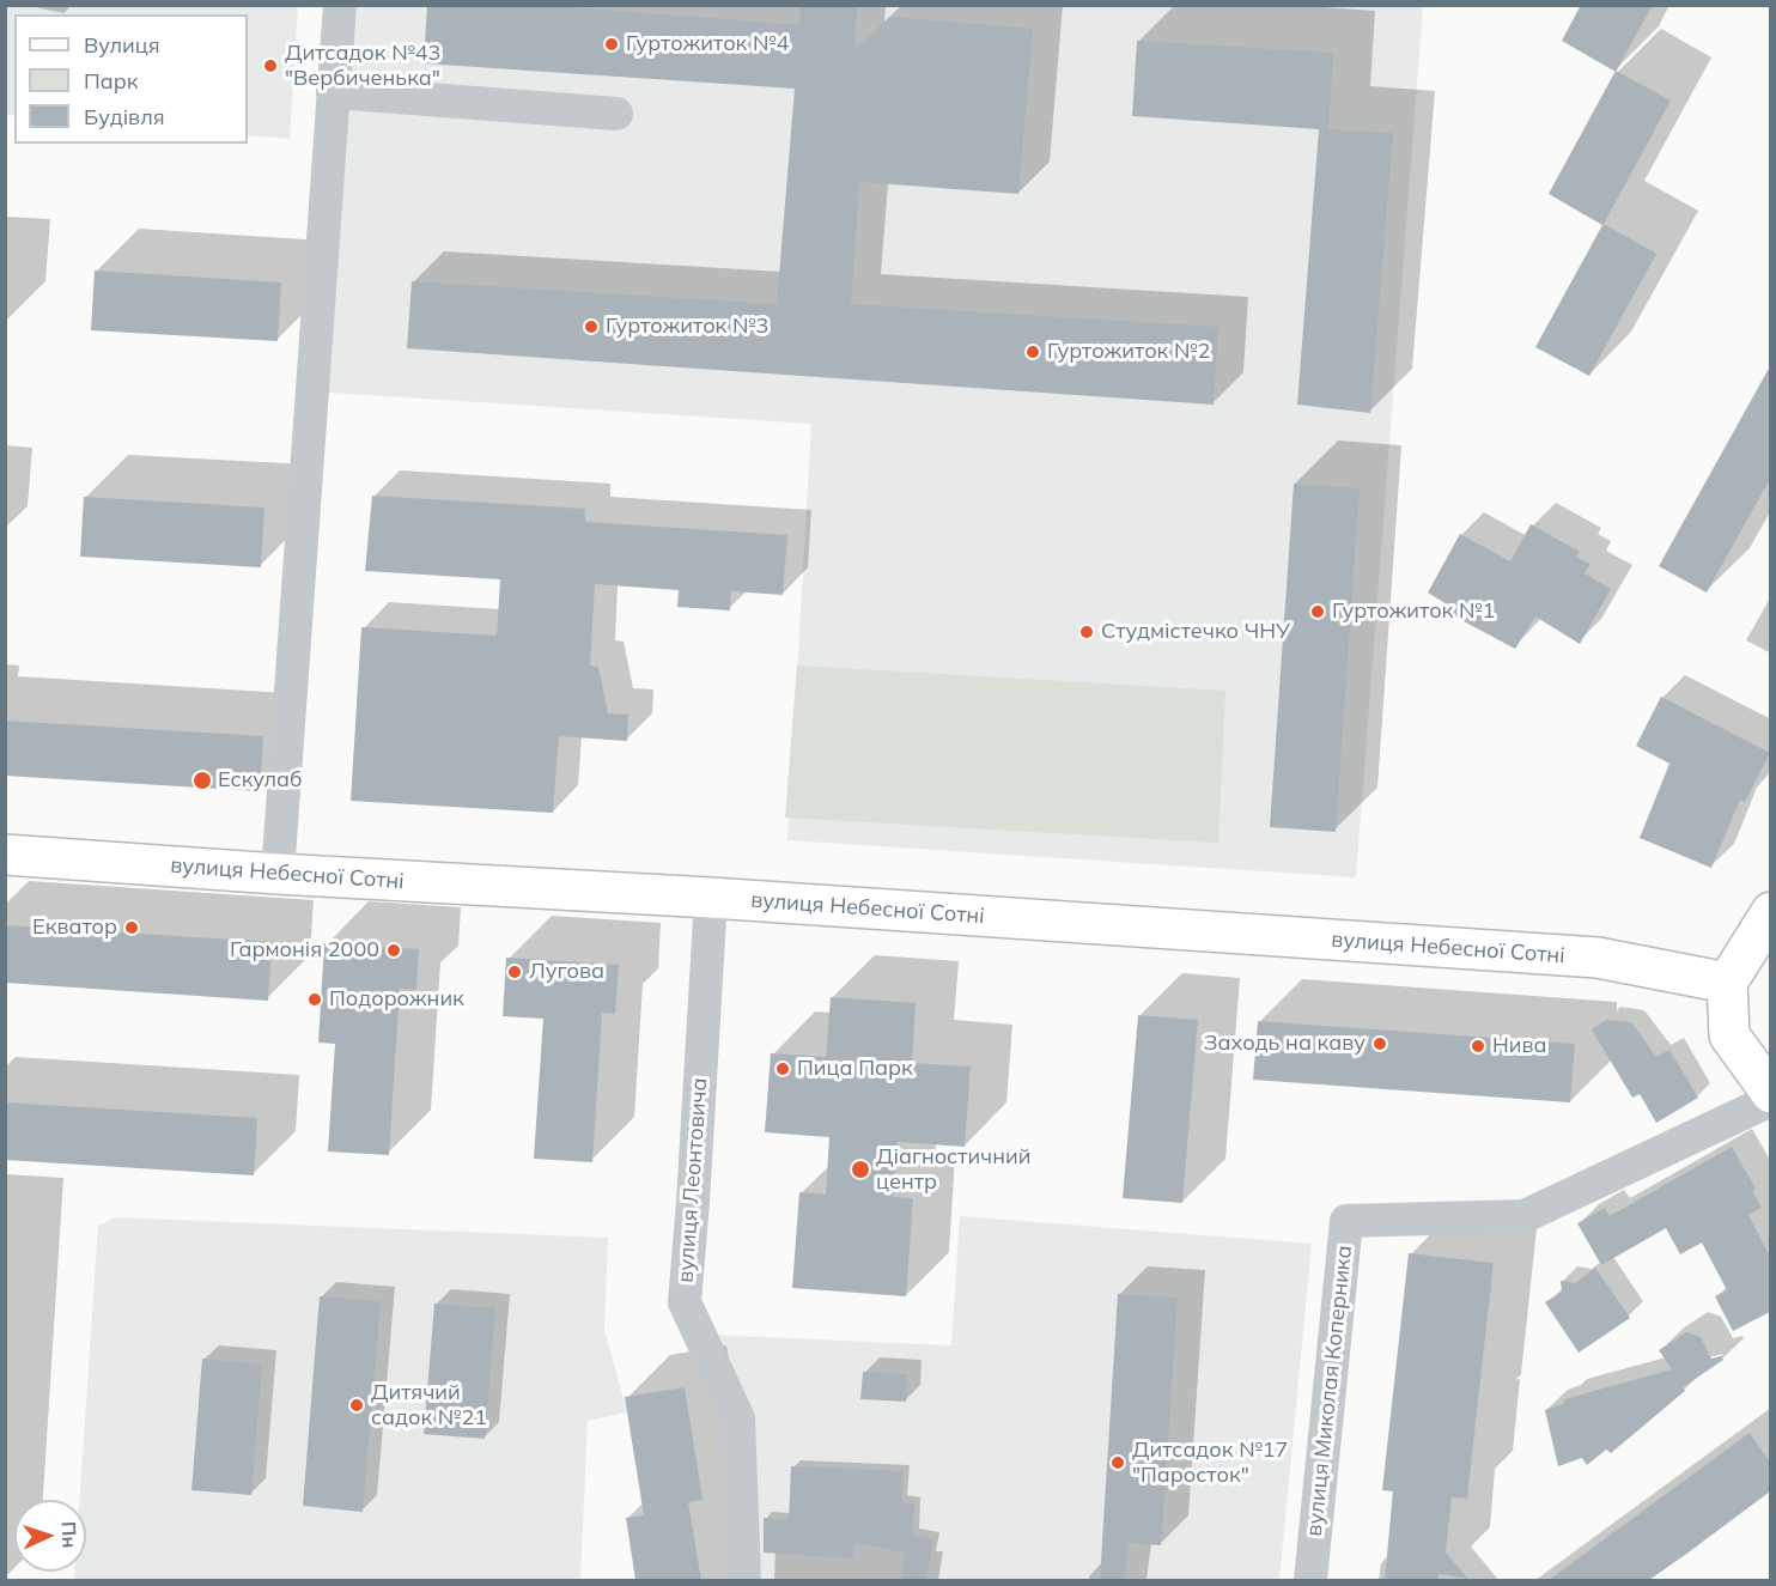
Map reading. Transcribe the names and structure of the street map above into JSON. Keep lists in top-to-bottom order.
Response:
{
  "streets": {
    "street": ["вулиця Небесної Сотні", "вулиця Леонтовича", "вулиця Миколая Коперника"]
  },
  "crossings": [
    ["вулиця Небесної Сотні", "вулиця Леонтовича"]
  ],
  "places": [
    "Гуртожиток №4",
    "Дитсадок №43 \"Вербиченька\"",
    "Гуртожиток №3",
    "Гуртожиток №2",
    "Гуртожиток №1",
    "Студмістечко ЧНУ",
    "Ескулаб",
    "Екватор",
    "Гармонія 2000",
    "Лугова",
    "Подорожник",
    "Заходь на каву",
    "Нива",
    "Пица Парк",
    "Діагностичний центр",
    "Дитячий садок №21",
    "Дитсадок №17 \"Паросток\""
  ],
  "legend": ["Вулиця", "Парк", "Будівля"],
  "north": "right"
}
